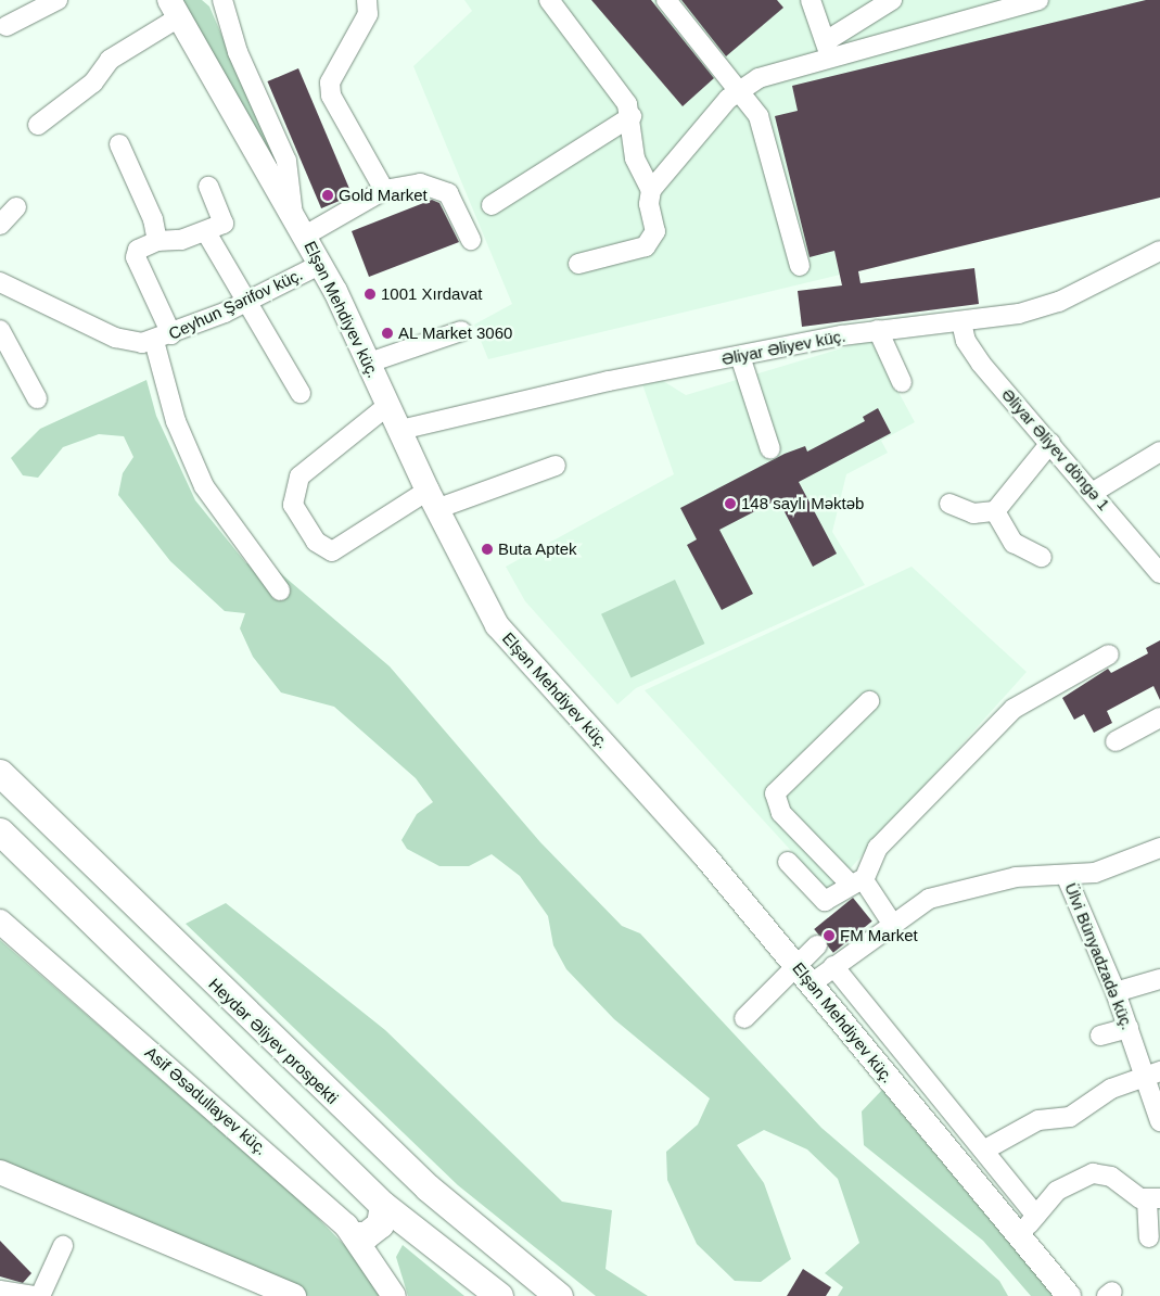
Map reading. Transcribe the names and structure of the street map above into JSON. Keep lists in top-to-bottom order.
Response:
{
  "streets": {
    "highway": ["Heydər Əliyev prospekti"],
    "main road": ["Elşən Mehdiyev küç.", "Asif Əsədullayev küç."],
    "street": [
      "Ceyhun Şərifov küç.",
      "Əliyar Əliyev küç.",
      "Əliyar Əliyev döngə 1",
      "Ülvi Bünyadzadə küç."
    ]
  },
  "crossings": [
    ["Ceyhun Şərifov küç.", "Elşən Mehdiyev küç."],
    ["Elşən Mehdiyev küç.", "Əliyar Əliyev küç."],
    ["Elşən Mehdiyev küç.", "Ülvi Bünyadzadə küç."],
    ["Əliyar Əliyev küç.", "Əliyar Əliyev döngə 1"]
  ],
  "places": [
    "Gold Market",
    "1001 Xırdavat",
    "AL Market 3060",
    "148 saylı Məktəb",
    "Buta Aptek",
    "FM Market"
  ]
}
